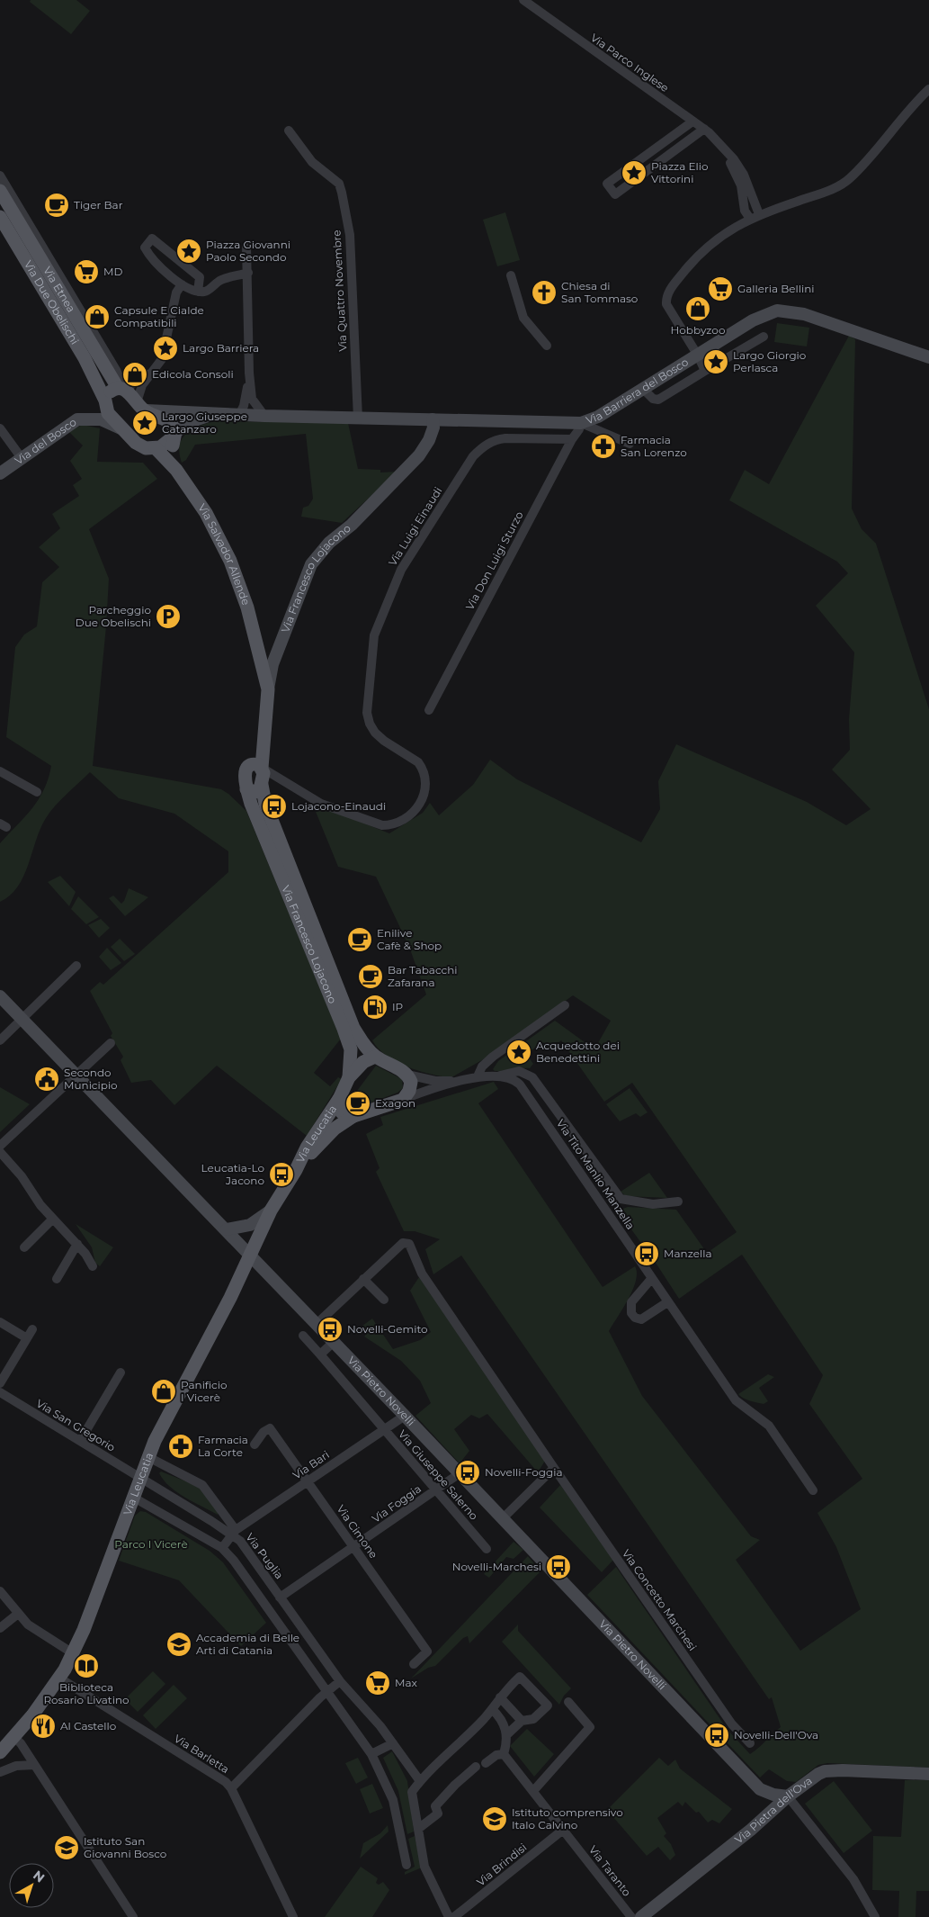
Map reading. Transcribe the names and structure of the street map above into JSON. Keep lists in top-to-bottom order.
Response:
{
  "streets": {
    "main road": [
      "Via Etnea",
      "Via Due Obelischi",
      "Via Barriera del Bosco",
      "Via del Bosco",
      "Via Salvador Allende",
      "Via Francesco Lojacono",
      "Via Leucatia",
      "Via Pietro Novelli",
      "Via Pietra dell'Ova"
    ],
    "street": [
      "Via Parco Inglese",
      "Via Quattro Novembre",
      "Via Luigi Einaudi",
      "Via Don Luigi Sturzo",
      "Via Tito Manlio Manzella",
      "Via San Gregorio",
      "Via Bari",
      "Via Giuseppe Salerno",
      "Via Foggia",
      "Via Cimone",
      "Via Puglia",
      "Via Concetto Marchesi",
      "Via Barletta",
      "Via Brindisi",
      "Via Taranto"
    ]
  },
  "crossings": [
    ["Via Etnea", "Via Due Obelischi"],
    ["Via Etnea", "Via Barriera del Bosco"],
    ["Via Quattro Novembre", "Via Barriera del Bosco"],
    ["Via Due Obelischi", "Via del Bosco"],
    ["Via Due Obelischi", "Via Salvador Allende"],
    ["Via Barriera del Bosco", "Via Don Luigi Sturzo"],
    ["Via Barriera del Bosco", "Via Francesco Lojacono"],
    ["Via Luigi Einaudi", "Via Don Luigi Sturzo"],
    ["Via Luigi Einaudi", "Via Francesco Lojacono"],
    ["Via Francesco Lojacono", "Via Leucatia"],
    ["Via Leucatia", "Via Pietro Novelli"],
    ["Via Leucatia", "Via San Gregorio"],
    ["Via Leucatia", "Via Puglia"],
    ["Via Leucatia", "Via Barletta"],
    ["Via Pietro Novelli", "Via Bari"],
    ["Via Pietro Novelli", "Via Foggia"],
    ["Via San Gregorio", "Via Puglia"],
    ["Via Bari", "Via Giuseppe Salerno"],
    ["Via Bari", "Via Cimone"],
    ["Via Bari", "Via Puglia"],
    ["Via Giuseppe Salerno", "Via Foggia"],
    ["Via Foggia", "Via Cimone"],
    ["Via Foggia", "Via Puglia"],
    ["Via Brindisi", "Via Taranto"]
  ],
  "parks": ["Parco I Vicerè"],
  "places": {
    "place": [
      "Piazza Elio Vittorini",
      "Piazza Giovanni Paolo Secondo",
      "Largo Barriera",
      "Largo Giorgio Perlasca",
      "Largo Giuseppe Catanzaro",
      "Acquedotto dei Benedettini"
    ],
    "cafe": [
      "Tiger Bar",
      "Enilive Cafè & Shop",
      "Bar Tabacchi Zafarana",
      "Exagon"
    ],
    "supermarket": ["MD", "Galleria Bellini", "Max"],
    "church": ["Chiesa di San Tommaso"],
    "shop": [
      "Hobbyzoo",
      "Capsule E Cialde Compatibili",
      "Edicola Consoli",
      "Panificio I Vicerè"
    ],
    "pharmacy": ["Farmacia San Lorenzo", "Farmacia La Corte"],
    "parking": ["Parcheggio Due Obelischi"],
    "bus stop": [
      "Lojacono-Einaudi",
      "Leucatia-Lo Jacono",
      "Manzella",
      "Novelli-Gemito",
      "Novelli-Foggia",
      "Novelli-Marchesi",
      "Novelli-Dell'Ova"
    ],
    "fuel station": ["IP"],
    "public building": ["Secondo Municipio"],
    "school or university": ["Accademia di Belle Arti di Catania", "Istituto comprensivo Italo Calvino", "Istituto San Giovanni Bosco"],
    "library": ["Biblioteca Rosario Livatino"],
    "restaurant": ["Al Castello"]
  },
  "north": "top right"
}
